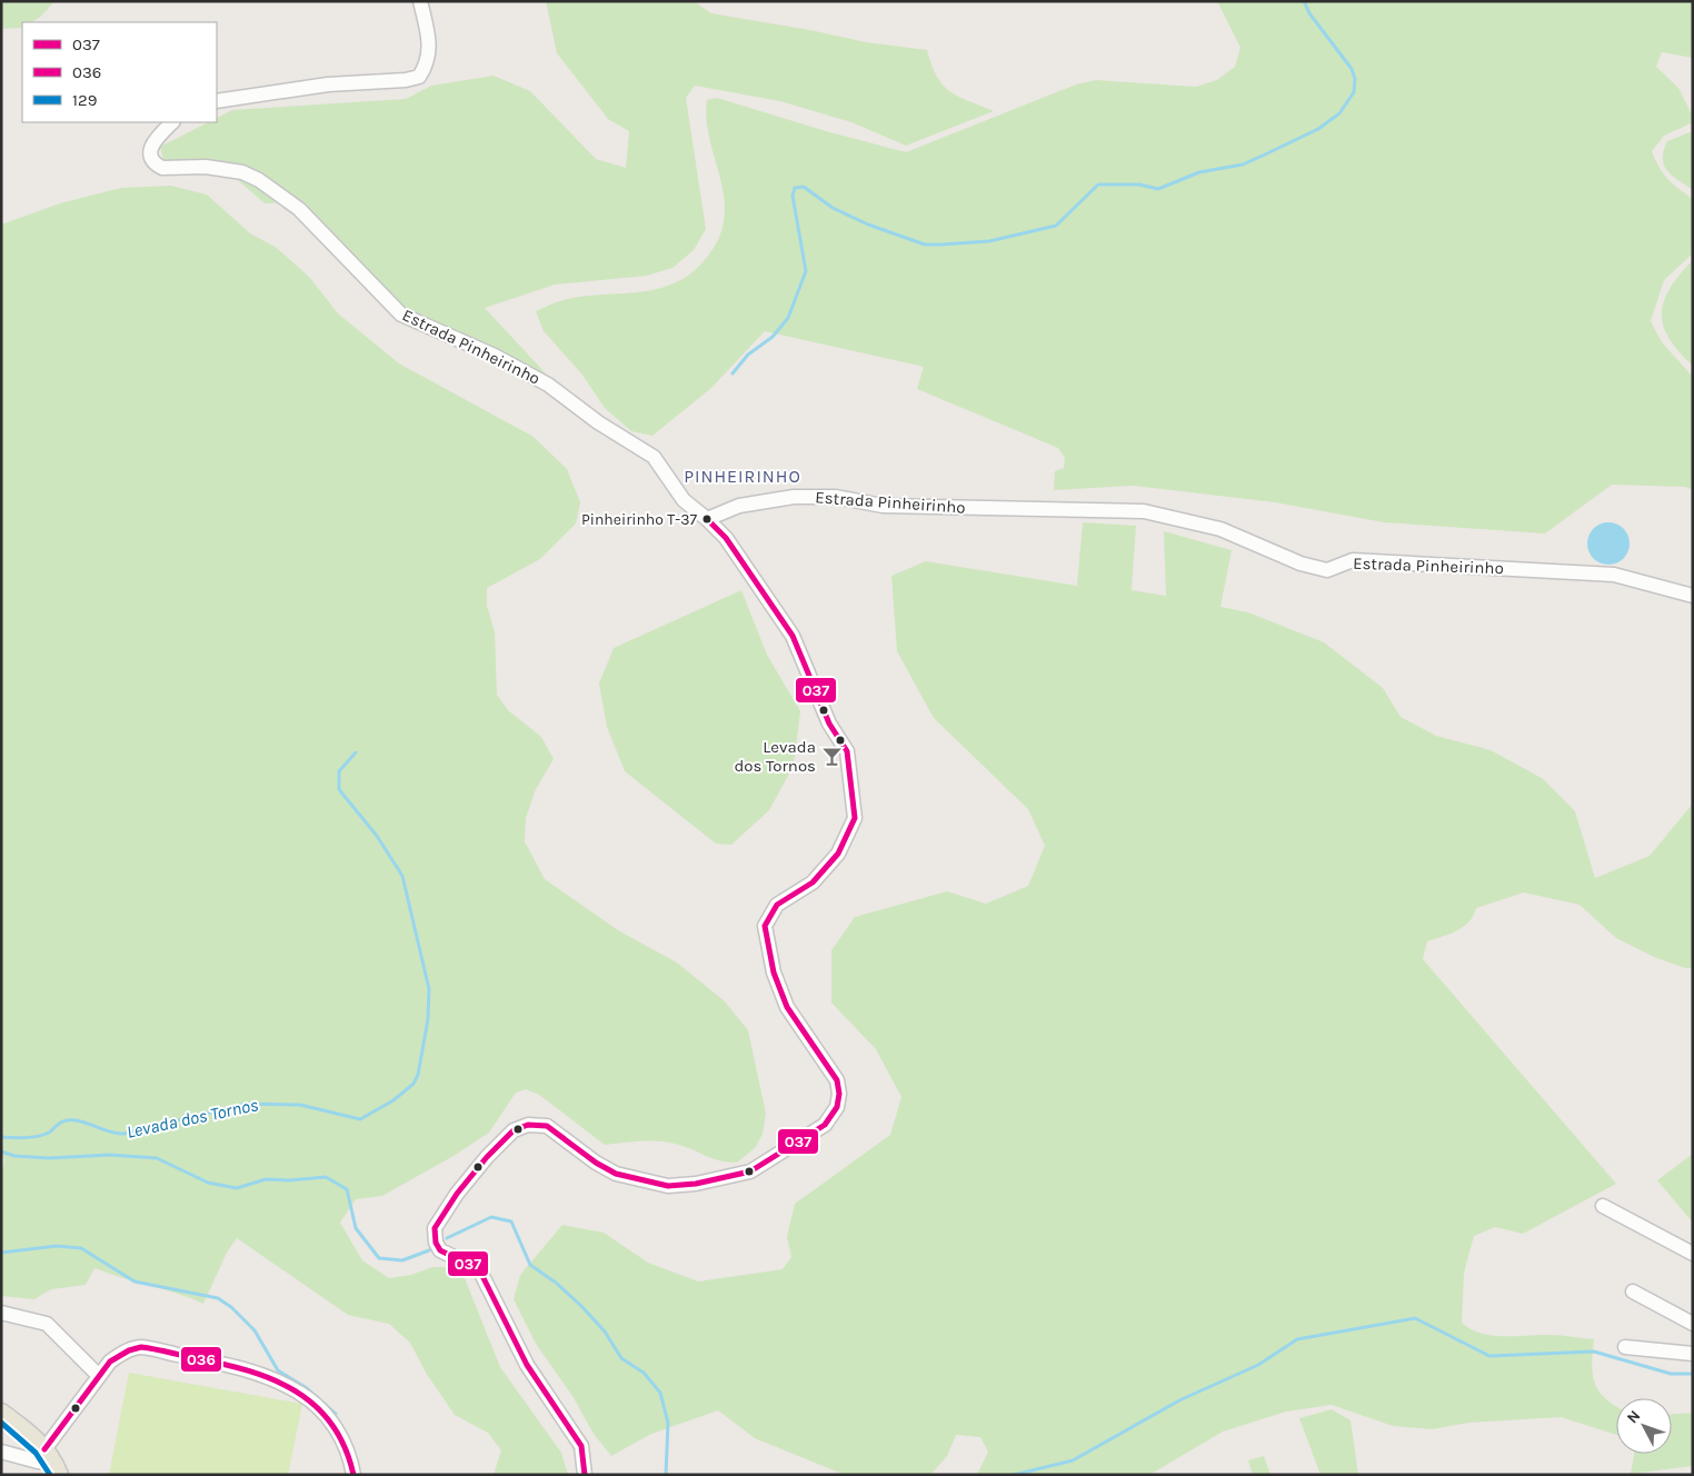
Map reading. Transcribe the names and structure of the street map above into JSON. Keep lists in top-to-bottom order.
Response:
{
  "streets": {
    "street": ["Estrada Pinheirinho"]
  },
  "districts": ["PINHEIRINHO"],
  "water": ["Levada dos Tornos"],
  "places": {
    "other": ["Pinheirinho T-37"],
    "bar": ["Levada dos Tornos"]
  },
  "lines": ["transit line 037", "transit line 036", "transit line 129"],
  "legend": ["037", "036", "129"],
  "north": "top left"
}
